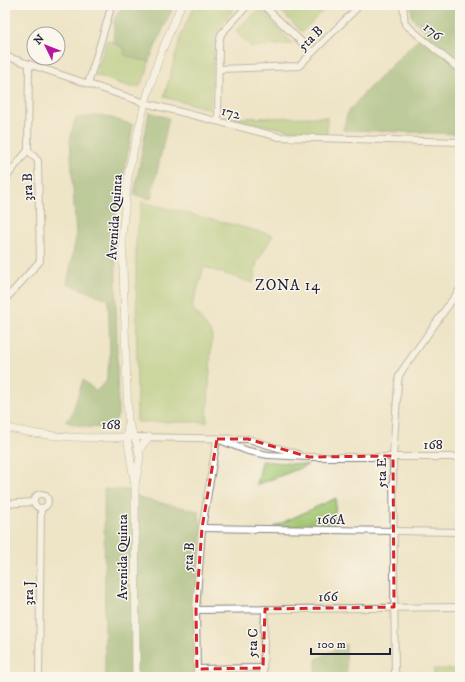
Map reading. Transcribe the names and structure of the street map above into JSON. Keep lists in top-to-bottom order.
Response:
{
  "streets": {
    "main road": ["Avenida Quinta", "168"],
    "street": [
      "176",
      "5ta B",
      "172",
      "3ra B",
      "5ta E",
      "166A",
      "3ra J",
      "166",
      "5ta C"
    ]
  },
  "crossings": [
    ["5ta B", "168"],
    ["5ta B", "166A"],
    ["5ta B", "166"],
    ["172", "Avenida Quinta"],
    ["Avenida Quinta", "168"],
    ["168", "5ta E"],
    ["5ta E", "166A"],
    ["5ta E", "166"],
    ["166", "5ta C"]
  ],
  "districts": ["ZONA 14"],
  "scale_bar": "100 m",
  "north": "top left"
}
